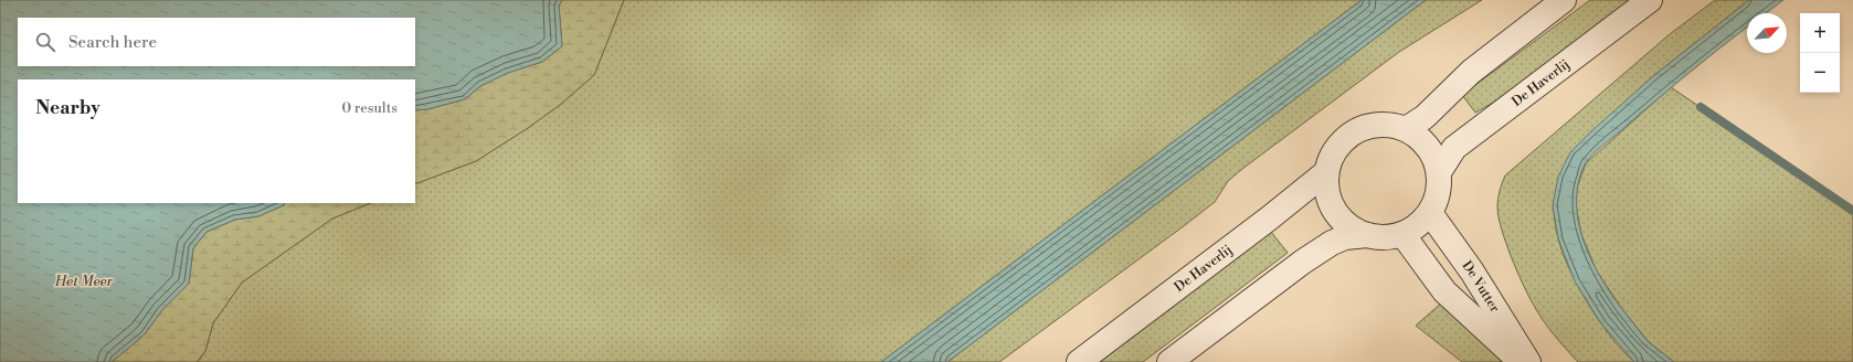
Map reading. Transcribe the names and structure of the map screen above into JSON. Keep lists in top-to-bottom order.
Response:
{
  "streets": {
    "street": ["De Haverlij", "De Vutter"]
  },
  "crossings": [
    ["De Haverlij", "De Vutter"]
  ],
  "water": ["Het Meer"],
  "north": "top right",
  "page": {
    "map_buttons": ["+", "−"],
    "search": "Search here",
    "heading": ["Nearby", "0 results"]
  }
}
